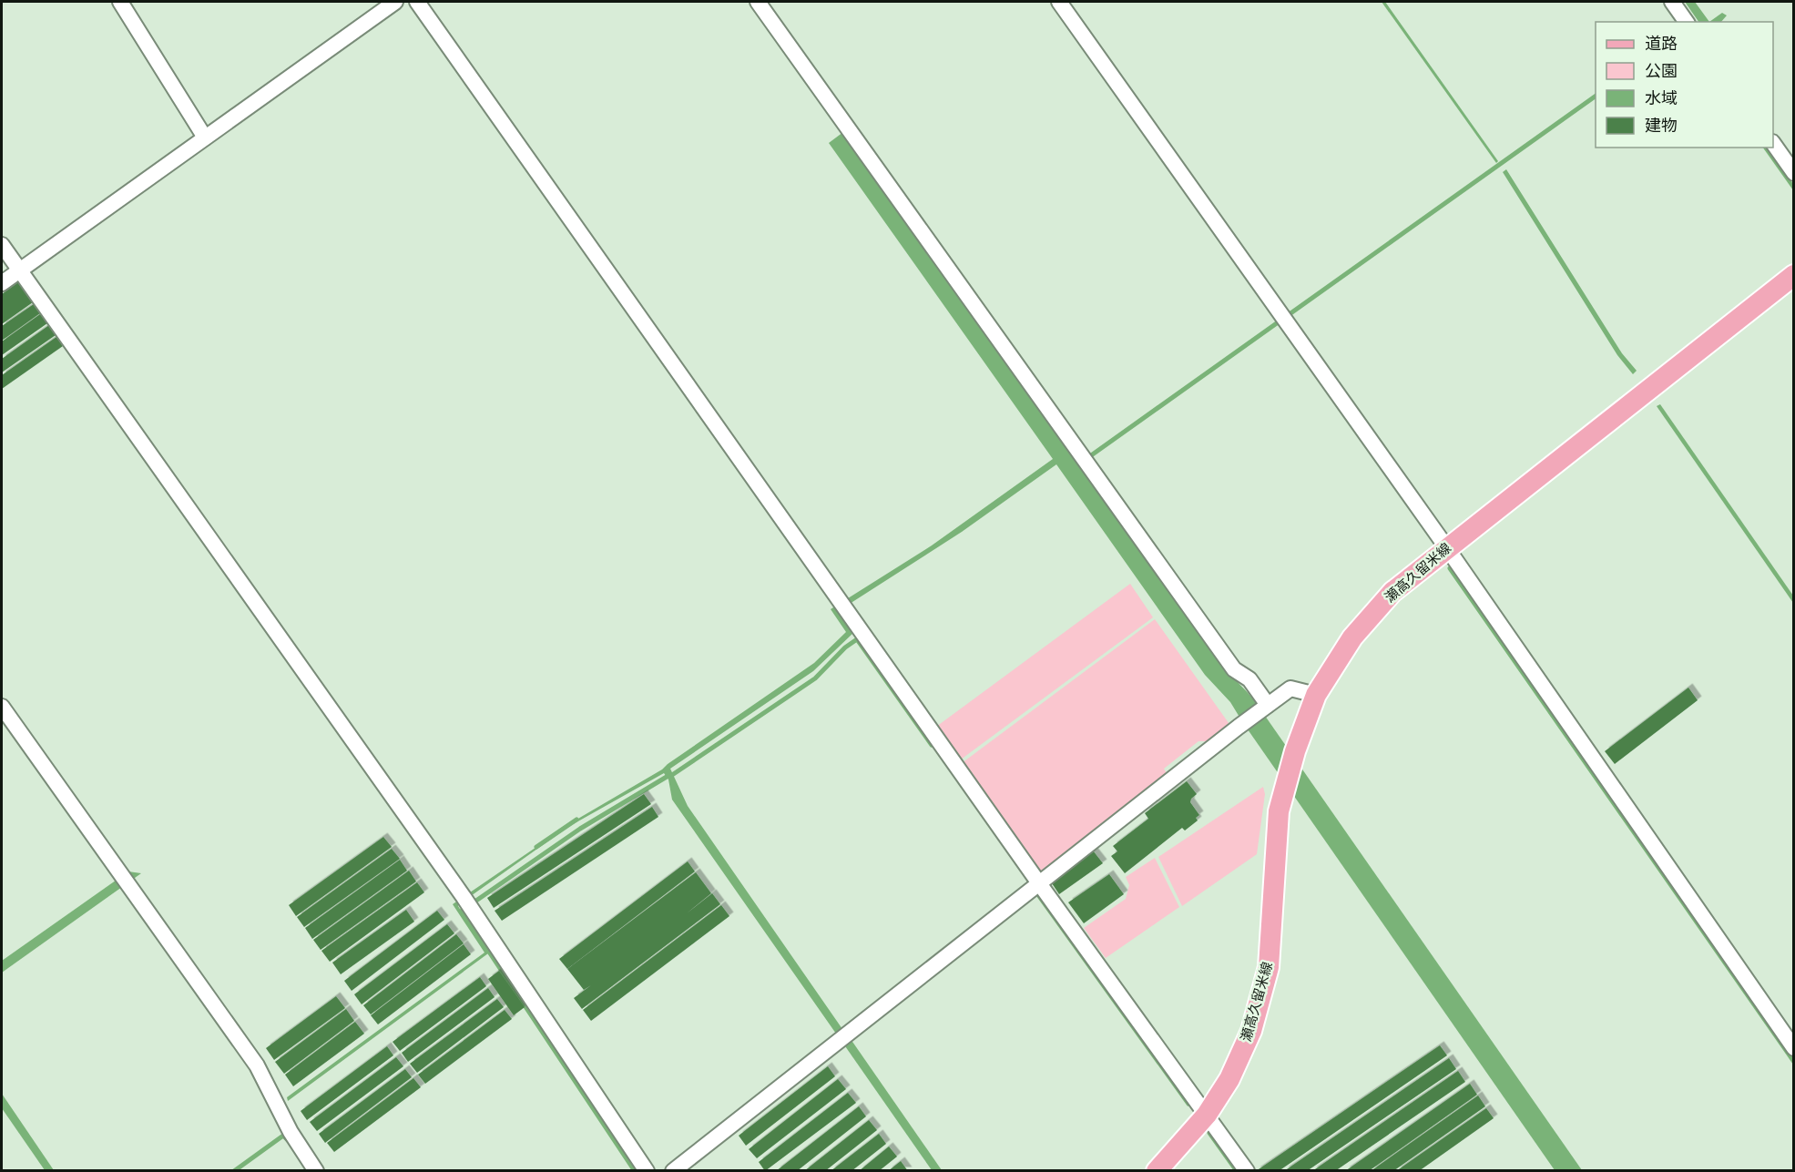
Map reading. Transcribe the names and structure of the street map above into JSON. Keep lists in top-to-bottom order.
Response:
{
  "streets": {
    "main road": ["瀬高久留米線"]
  },
  "legend": [
    "道路",
    "公園",
    "水域",
    "建物"
  ]
}
